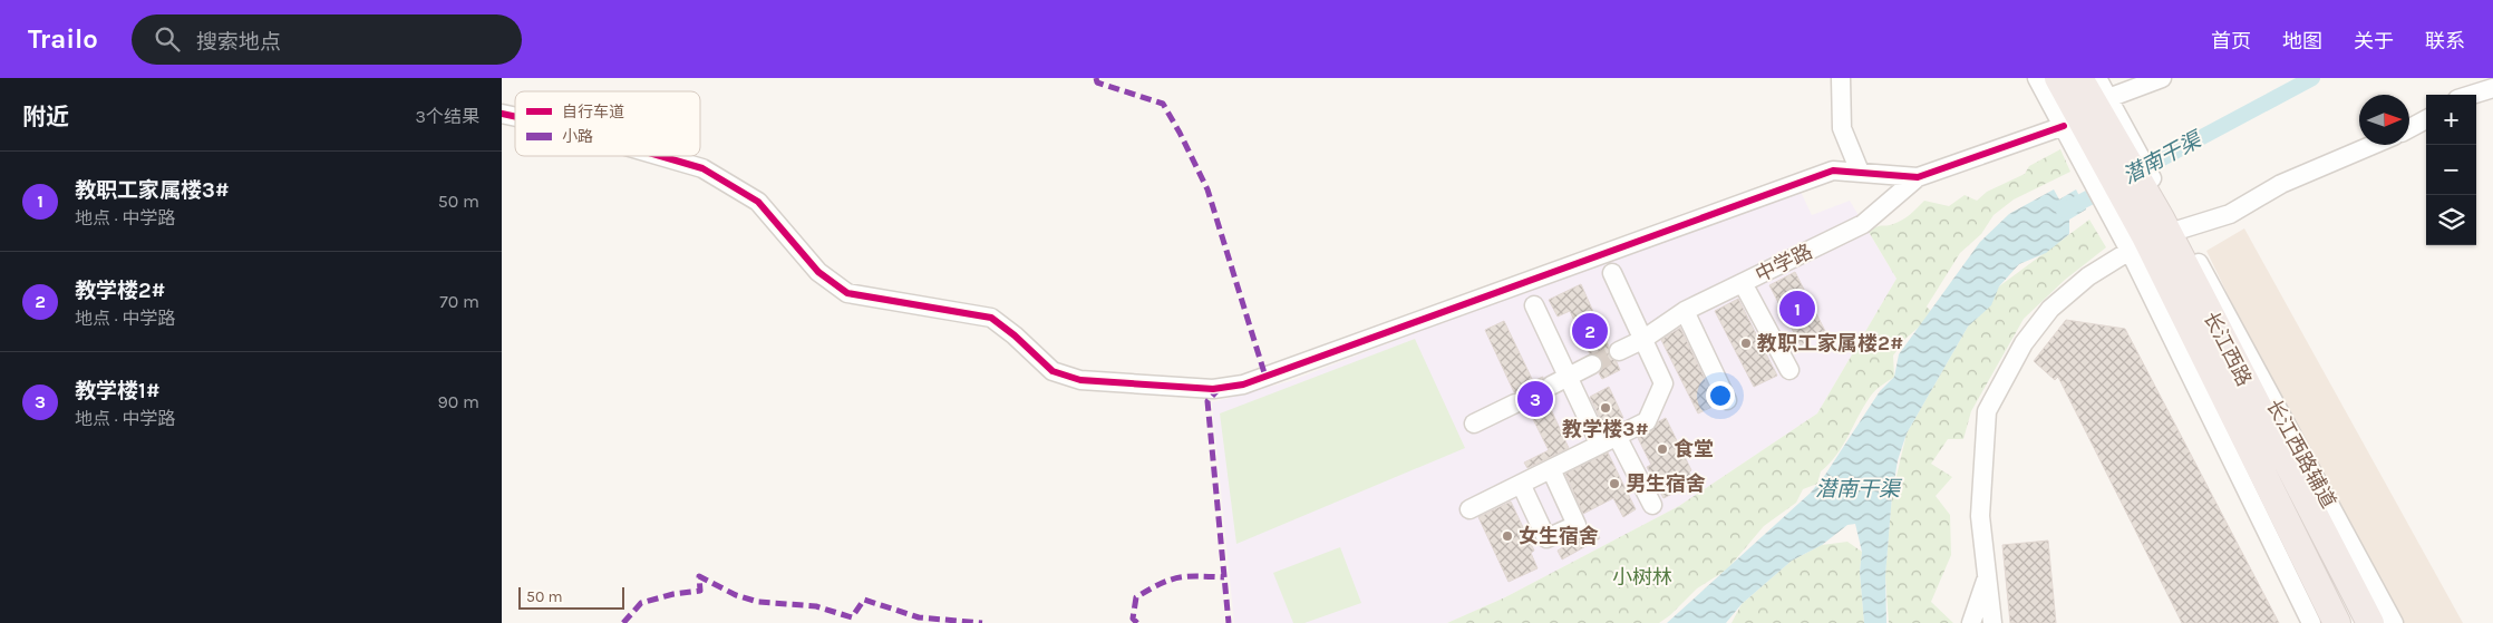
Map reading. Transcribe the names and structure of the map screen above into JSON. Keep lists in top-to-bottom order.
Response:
{
  "streets": {
    "highway": ["长江西路"],
    "street": ["中学路", "长江西路辅道"]
  },
  "crossings": [
    ["长江西路", "长江西路辅道"]
  ],
  "water": ["潜南干渠"],
  "parks": ["小树林"],
  "places": [
    "教职工家属楼2#",
    "教学楼3#",
    "食堂",
    "男生宿舍",
    "女生宿舍"
  ],
  "legend": ["自行车道", "小路"],
  "scale_bar": "50 m",
  "north": "right",
  "page": {
    "header": "Trailo",
    "search": "搜索地点",
    "nav": [
      "首页",
      "地图",
      "关于",
      "联系"
    ],
    "heading": ["附近", "3个结果"],
    "map_buttons": ["+", "−"],
    "list": [
      {
        "mark": "1",
        "name": "教职工家属楼3#",
        "note": "地点 · 中学路",
        "value": "50 m"
      },
      {
        "mark": "2",
        "name": "教学楼2#",
        "note": "地点 · 中学路",
        "value": "70 m"
      },
      {
        "mark": "3",
        "name": "教学楼1#",
        "note": "地点 · 中学路",
        "value": "90 m"
      }
    ],
    "pins": ["1", "2", "3"],
    "scale": "50 m"
  }
}
